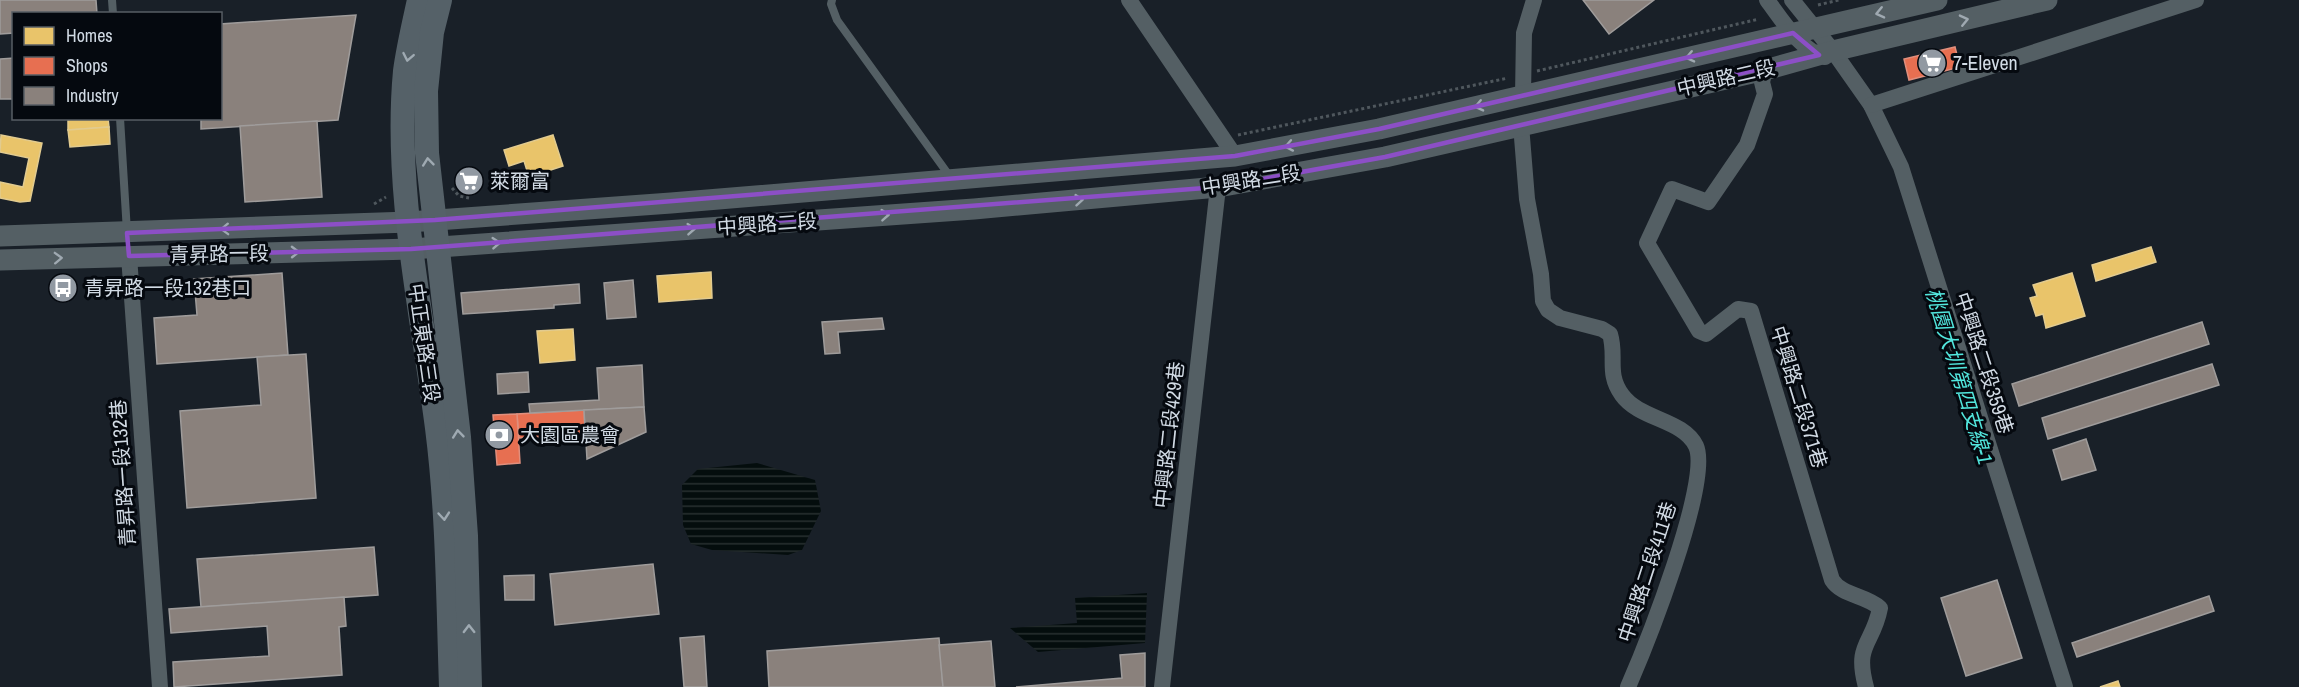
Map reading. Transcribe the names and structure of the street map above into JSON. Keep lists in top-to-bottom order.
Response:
{
  "streets": {
    "main road": ["中正東路三段"],
    "street": [
      "中興路二段",
      "青昇路一段",
      "中興路二段359巷",
      "中興路二段371巷",
      "中興路二段429巷",
      "青昇路一段132巷",
      "中興路二段411巷"
    ]
  },
  "crossings": [
    ["中興路二段", "青昇路一段"],
    ["中興路二段", "中正東路三段"],
    ["中興路二段", "中興路二段359巷"],
    ["中興路二段", "中興路二段371巷"],
    ["中興路二段", "中興路二段429巷"],
    ["中興路二段", "中興路二段411巷"],
    ["青昇路一段", "中正東路三段"],
    ["青昇路一段", "青昇路一段132巷"]
  ],
  "water": ["桃園大圳第四支線-1"],
  "places": {
    "supermarket": ["7-Eleven", "萊爾富"],
    "bus stop": ["青昇路一段132巷口"],
    "bank": ["大園區農會"]
  },
  "legend": ["Homes", "Shops", "Industry"]
}
